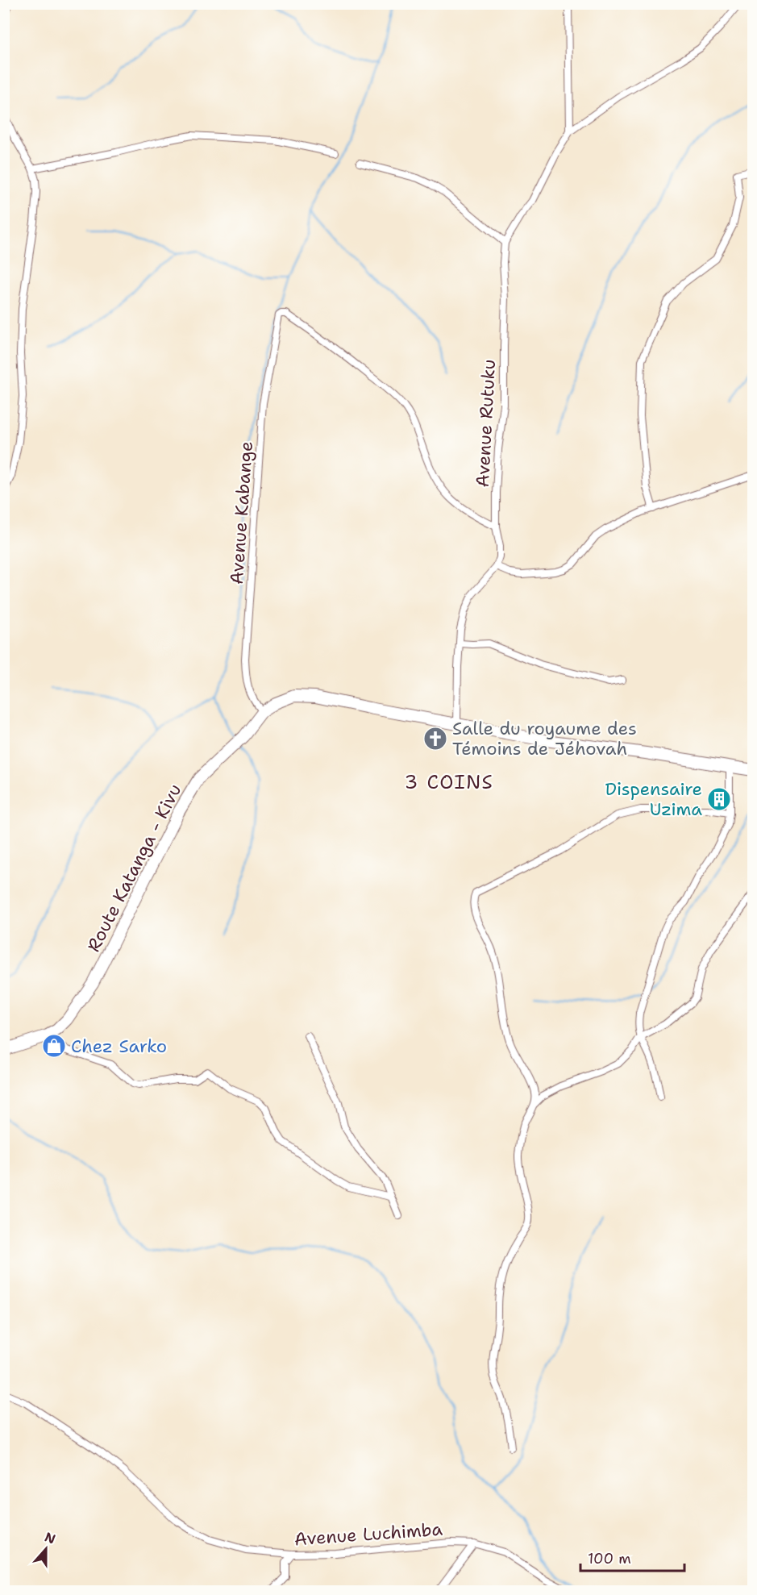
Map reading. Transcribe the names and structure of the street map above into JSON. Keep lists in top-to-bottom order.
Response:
{
  "streets": {
    "highway": ["Route Katanga - Kivu"],
    "street": ["Avenue Rutuku", "Avenue Kabange", "Avenue Luchimba"]
  },
  "crossings": [
    ["Avenue Rutuku", "Avenue Kabange"],
    ["Avenue Kabange", "Route Katanga - Kivu"]
  ],
  "districts": ["3 COINS"],
  "places": {
    "church": ["Salle du royaume des Témoins de Jéhovah"],
    "building": ["Dispensaire Uzima"],
    "shop": ["Chez Sarko"]
  },
  "scale_bar": "100 m",
  "north": "top"
}
